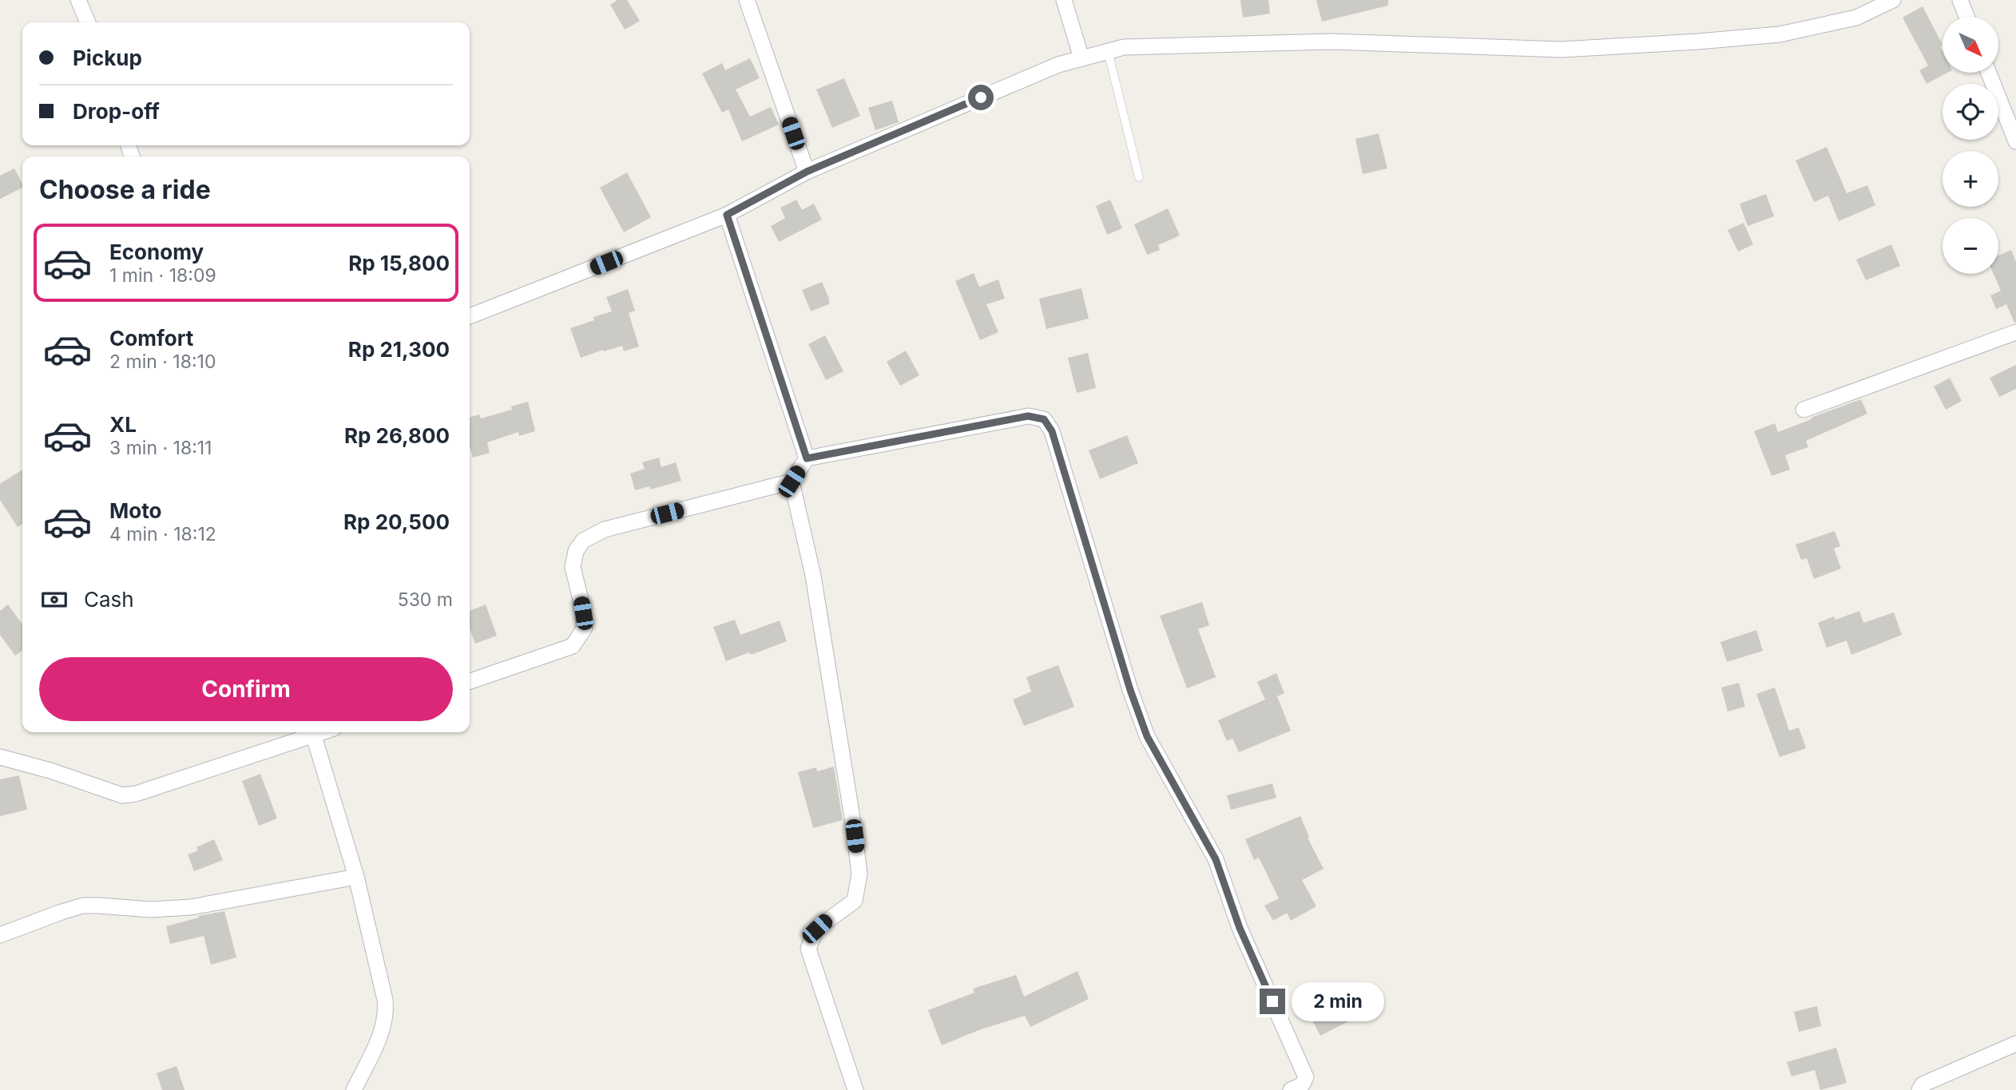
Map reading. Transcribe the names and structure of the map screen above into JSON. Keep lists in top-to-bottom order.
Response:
{
  "north": "bottom right",
  "page": {
    "map_buttons": ["+", "−"],
    "banner": ["Pickup", "Drop-off"],
    "heading": "Choose a ride",
    "list": [
      {
        "name": "Economy",
        "note": "1 min · 18:09",
        "value": "Rp 15,800"
      },
      {
        "name": "Comfort",
        "note": "2 min · 18:10",
        "value": "Rp 21,300"
      },
      {
        "name": "XL",
        "note": "3 min · 18:11",
        "value": "Rp 26,800"
      },
      {
        "name": "Moto",
        "note": "4 min · 18:12",
        "value": "Rp 20,500"
      }
    ],
    "pay": ["Cash", "530 m"],
    "buttons": "Confirm",
    "bubble": "2 min"
  }
}
